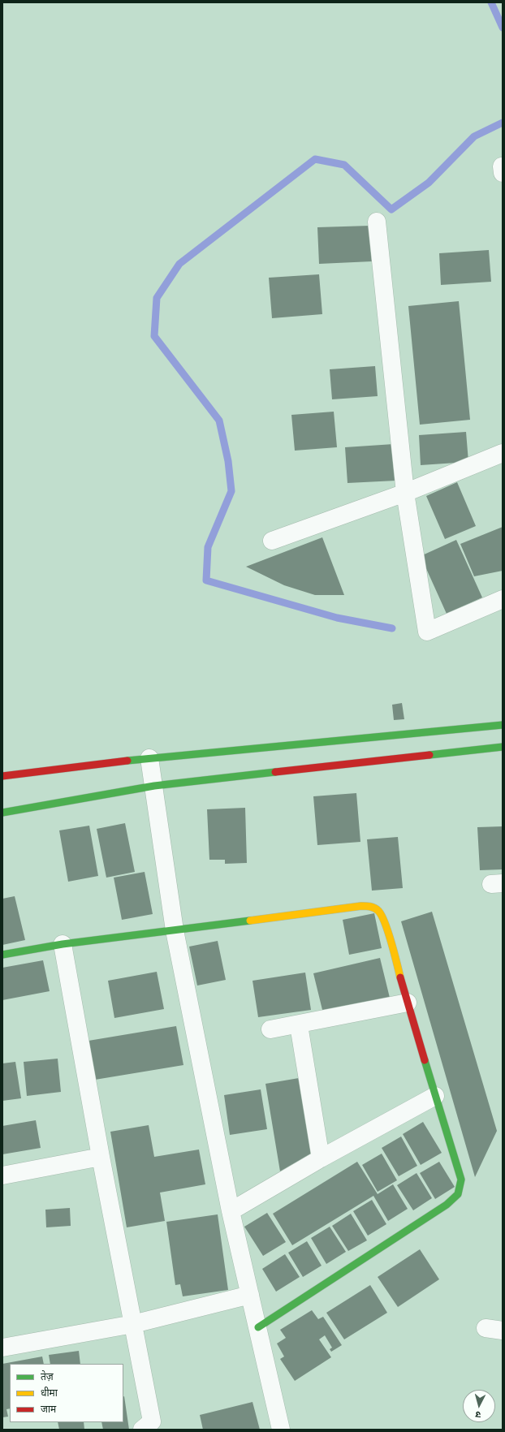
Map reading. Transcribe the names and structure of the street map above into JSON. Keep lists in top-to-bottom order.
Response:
{
  "legend": ["तेज़", "धीमा", "जाम"],
  "north": "bottom"
}
